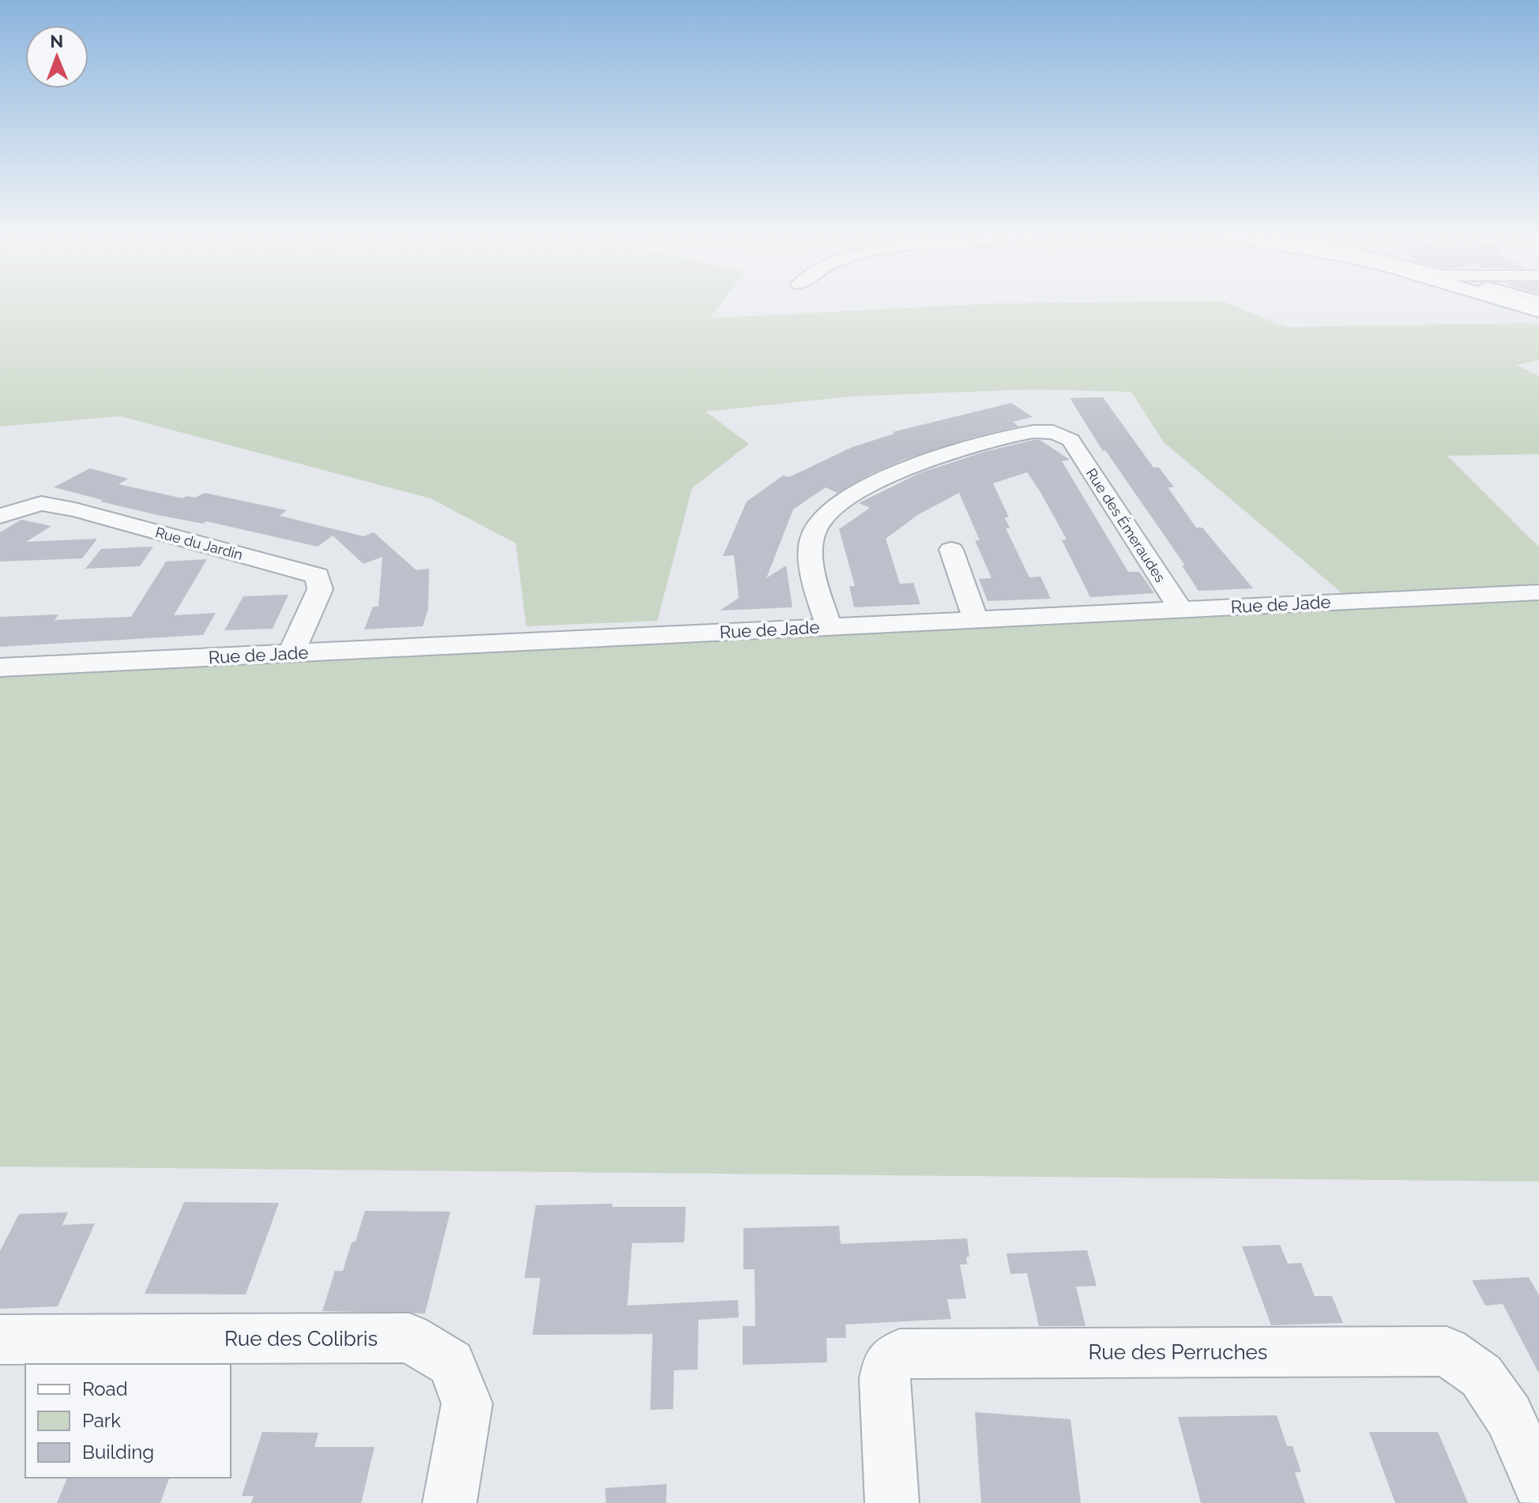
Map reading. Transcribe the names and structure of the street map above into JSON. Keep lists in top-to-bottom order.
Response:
{
  "streets": {
    "street": [
      "Rue des Émeraudes",
      "Rue du Jardin",
      "Rue de Jade",
      "Rue des Colibris",
      "Rue des Perruches"
    ]
  },
  "crossings": [
    ["Rue des Émeraudes", "Rue de Jade"],
    ["Rue du Jardin", "Rue de Jade"]
  ],
  "legend": ["Road", "Park", "Building"],
  "north": "top"
}
